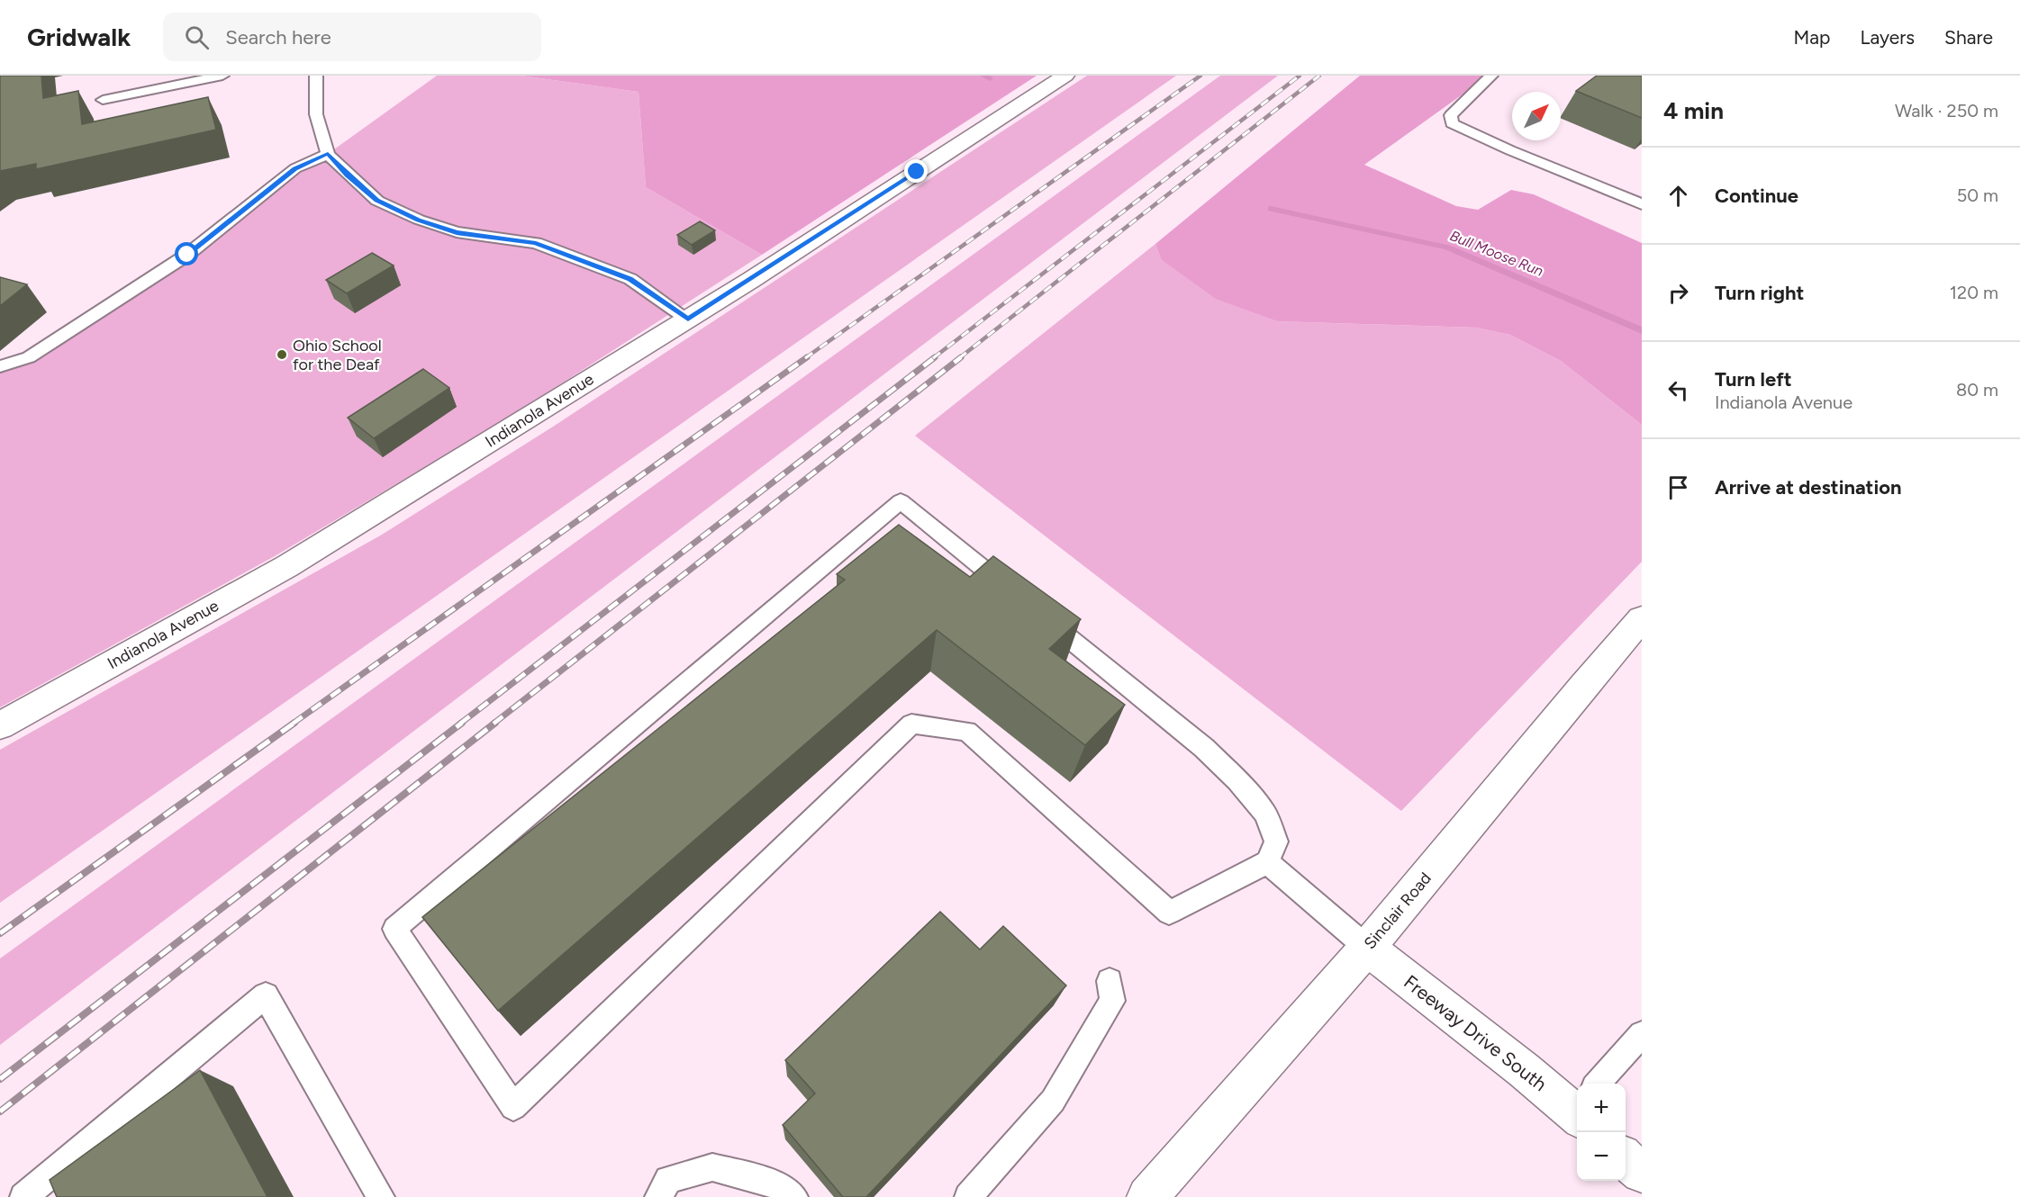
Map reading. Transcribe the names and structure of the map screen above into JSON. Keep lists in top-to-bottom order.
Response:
{
  "streets": {
    "main road": ["Indianola Avenue", "Sinclair Road", "Freeway Drive South"]
  },
  "crossings": [
    ["Sinclair Road", "Freeway Drive South"]
  ],
  "water": ["Bull Moose Run"],
  "places": ["Ohio School for the Deaf"],
  "north": "top right",
  "page": {
    "header": "Gridwalk",
    "search": "Search here",
    "nav": ["Map", "Layers", "Share"],
    "heading": ["4 min", "Walk · 250 m"],
    "list": [
      ["Continue", "50 m"],
      ["Turn right", "120 m"],
      ["Turn left", "Indianola Avenue", "80 m"],
      "Arrive at destination"
    ],
    "map_buttons": ["+", "−"]
  }
}
